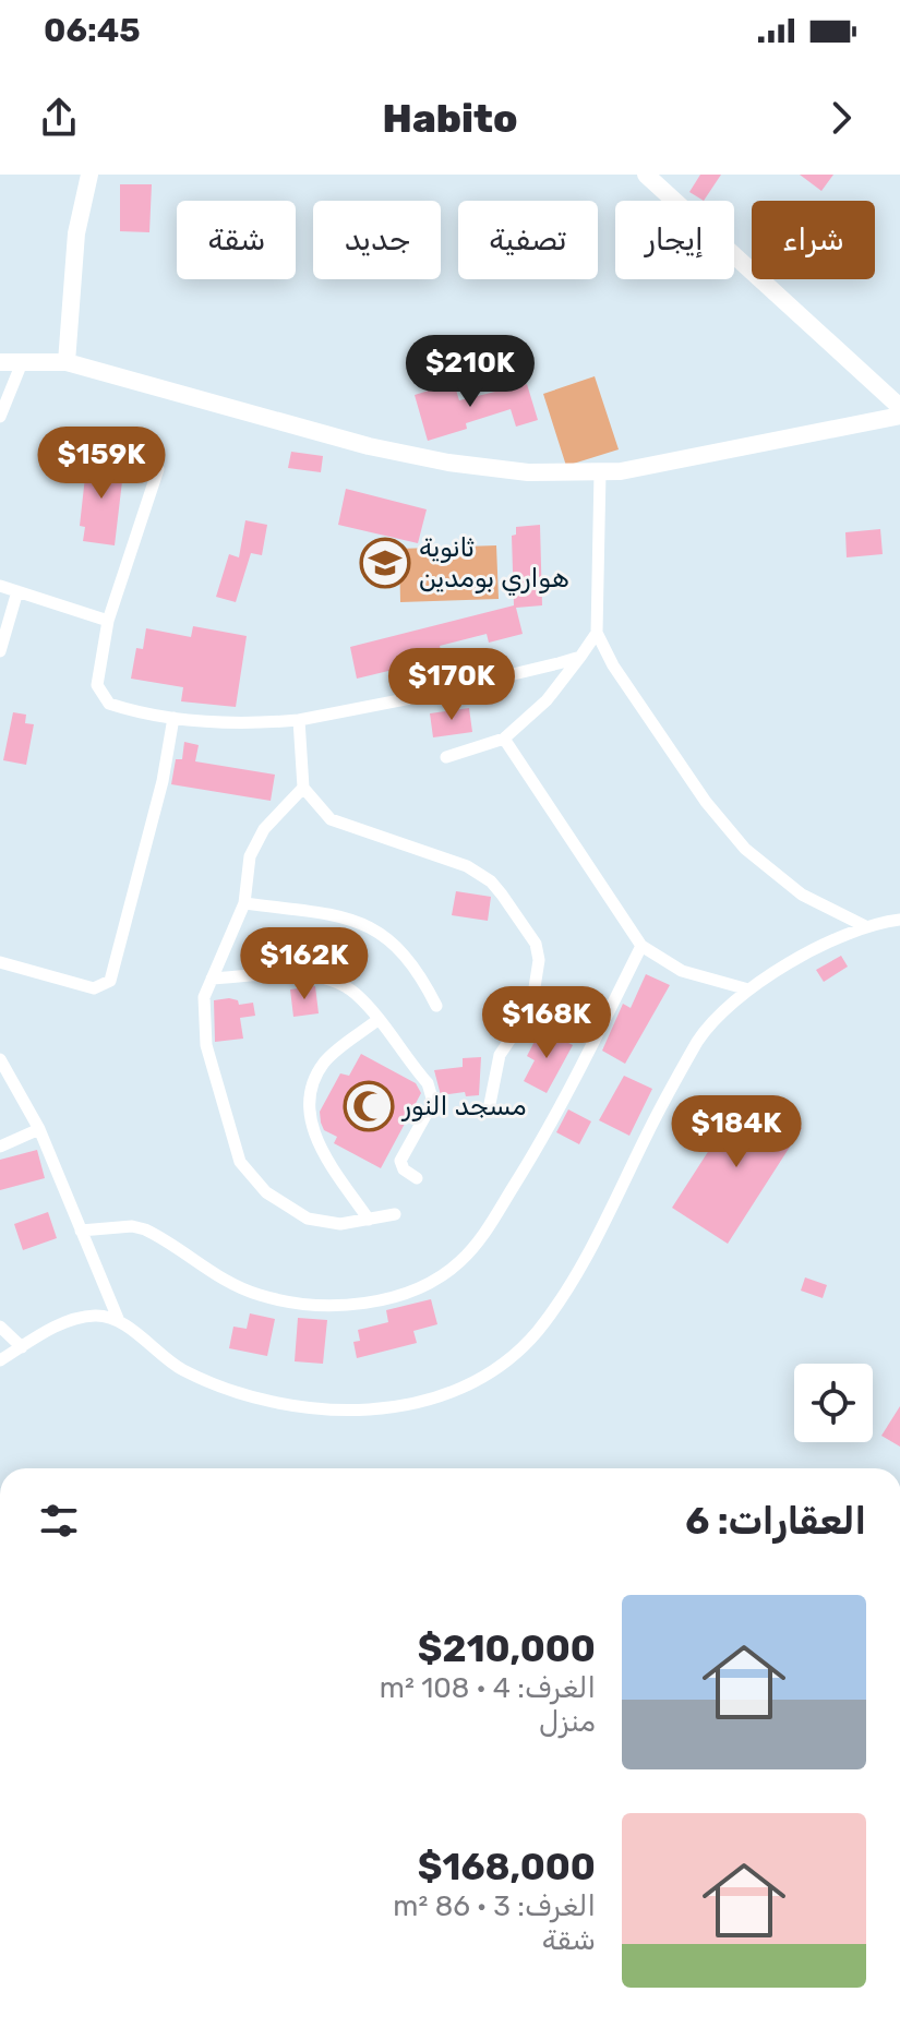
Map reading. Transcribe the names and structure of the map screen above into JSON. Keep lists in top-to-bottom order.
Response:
{
  "places": {
    "school or university": ["ثانوية هواري بومدين"],
    "mosque": ["مسجد النور"]
  },
  "page": {
    "status": "06:45",
    "header": "Habito",
    "chip": [
      "شراء",
      "إيجار",
      "تصفية",
      "جديد",
      "شقة"
    ],
    "price": [
      "$210K",
      "$159K",
      "$170K",
      "$162K",
      "$168K",
      "$184K"
    ],
    "heading": "العقارات: 6",
    "list": [
      {
        "name": "$210,000",
        "note": "الغرف: 4 · 108 m² · منزل"
      },
      {
        "name": "$168,000",
        "note": "الغرف: 3 · 86 m² · شقة"
      }
    ]
  }
}
